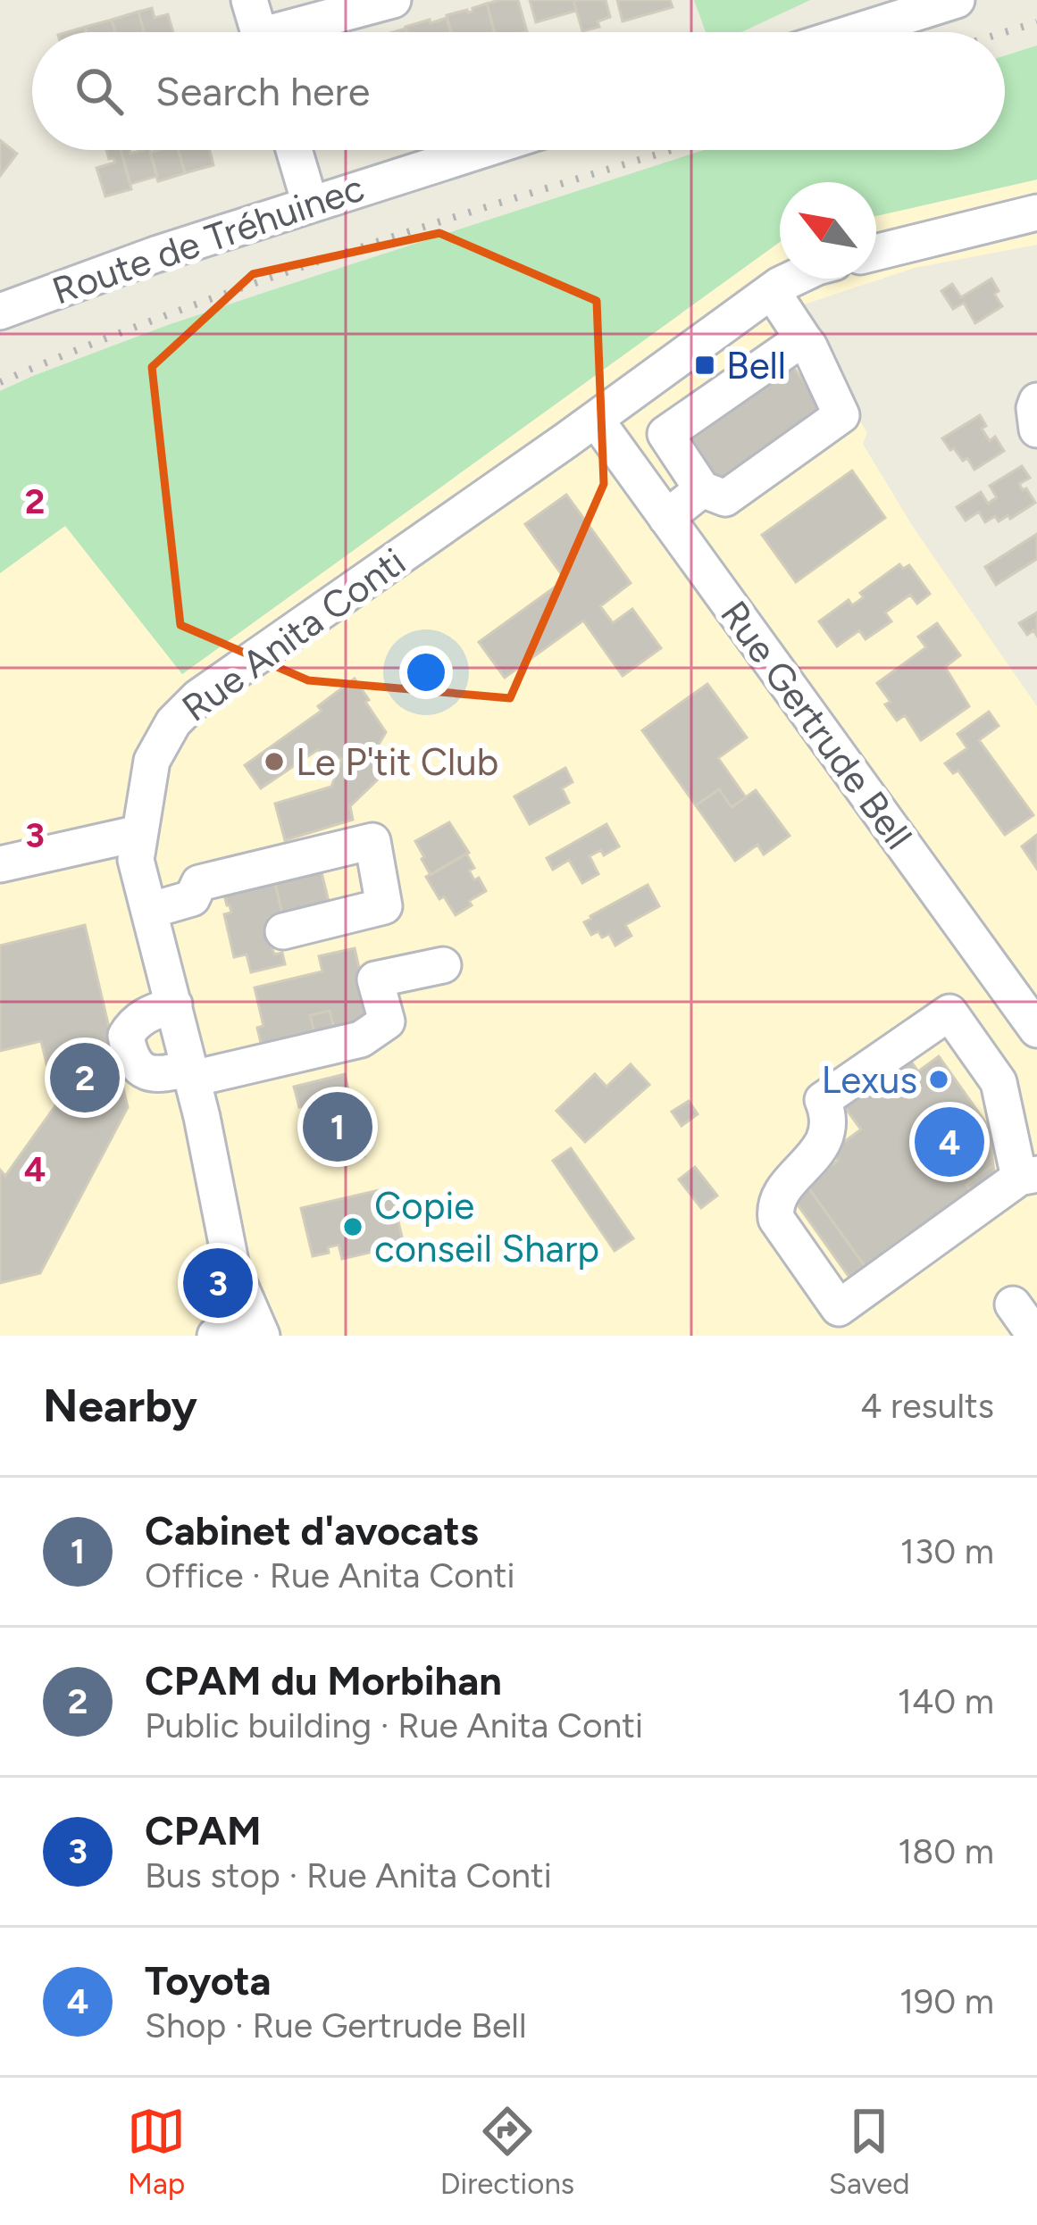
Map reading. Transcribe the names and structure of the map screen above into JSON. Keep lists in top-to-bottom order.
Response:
{
  "streets": {
    "street": ["Route de Tréhuinec", "Rue Anita Conti", "Rue Gertrude Bell"]
  },
  "crossings": [
    ["Rue Anita Conti", "Rue Gertrude Bell"]
  ],
  "places": {
    "transit": ["Bell"],
    "other": ["Le P'tit Club", "Lexus", "Copie conseil Sharp"]
  },
  "north": "top left",
  "page": {
    "search": "Search here",
    "pins": [
      "2",
      "1",
      "4",
      "3"
    ],
    "heading": ["Nearby", "4 results"],
    "list": [
      {
        "mark": "1",
        "name": "Cabinet d'avocats",
        "note": "Office · Rue Anita Conti",
        "value": "130 m"
      },
      {
        "mark": "2",
        "name": "CPAM du Morbihan",
        "note": "Public building · Rue Anita Conti",
        "value": "140 m"
      },
      {
        "mark": "3",
        "name": "CPAM",
        "note": "Bus stop · Rue Anita Conti",
        "value": "180 m"
      },
      {
        "mark": "4",
        "name": "Toyota",
        "note": "Shop · Rue Gertrude Bell",
        "value": "190 m"
      }
    ],
    "nav": ["Map", "Directions", "Saved"]
  },
  "grid": {
    "rows": ["2", "3", "4"]
  }
}
